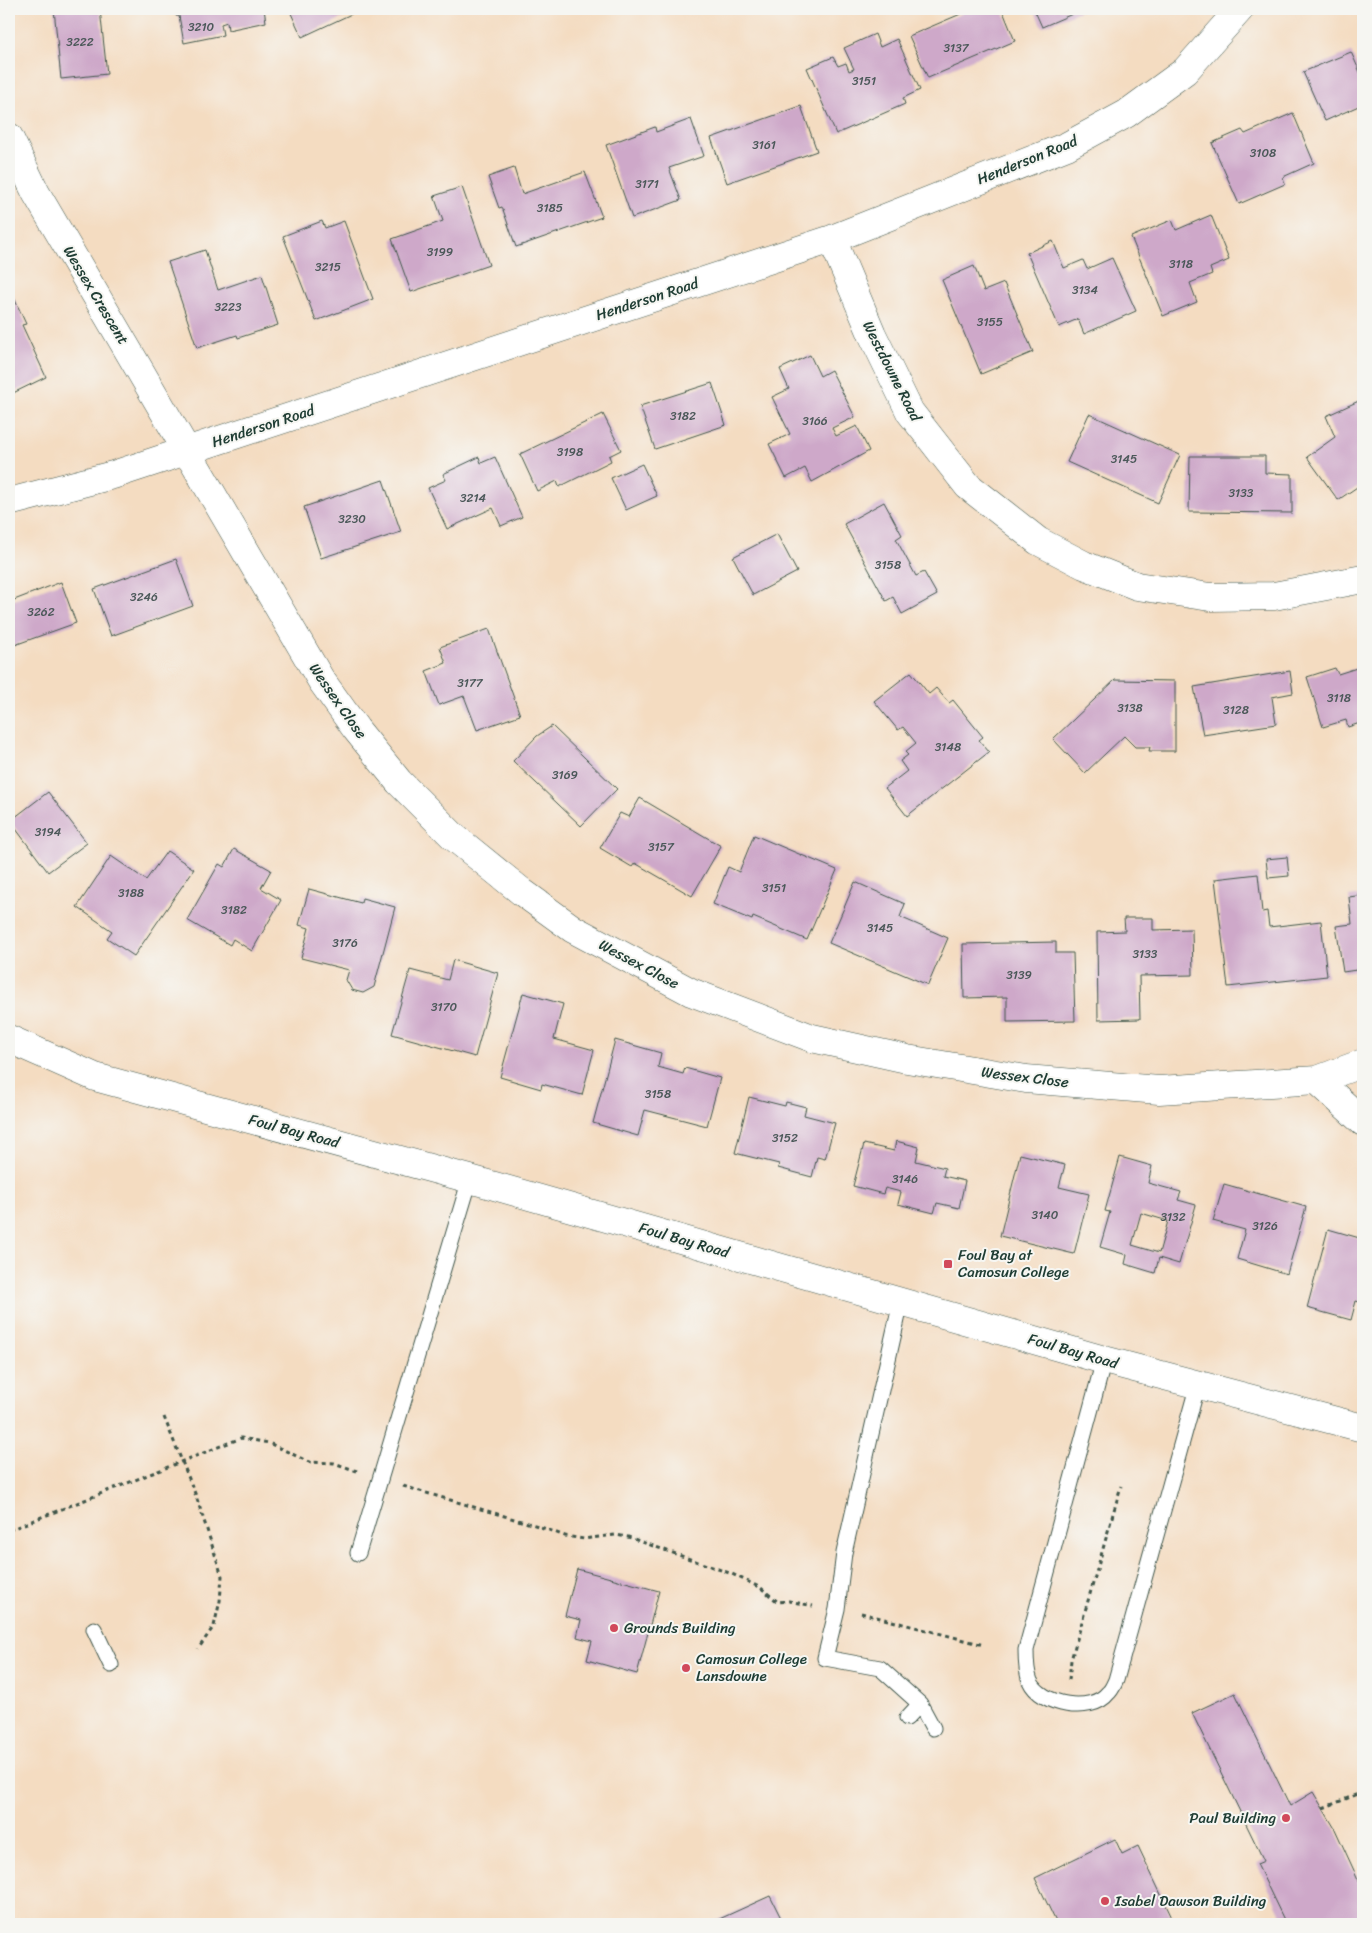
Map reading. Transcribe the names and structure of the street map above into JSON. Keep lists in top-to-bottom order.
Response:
{
  "streets": {
    "street": [
      "Henderson Road",
      "Wessex Crescent",
      "Westdowne Road",
      "Wessex Close",
      "Foul Bay Road"
    ]
  },
  "crossings": [
    ["Henderson Road", "Wessex Crescent"],
    ["Henderson Road", "Westdowne Road"],
    ["Henderson Road", "Wessex Close"],
    ["Wessex Crescent", "Wessex Close"]
  ],
  "places": {
    "transit": ["Foul Bay at Camosun College"],
    "other": [
      "Grounds Building",
      "Camosun College Lansdowne",
      "Paul Building",
      "Isabel Dawson Building"
    ]
  },
  "house_numbers": [
    "3210",
    "3222",
    "3137",
    "3151",
    "3161",
    "3108",
    "3171",
    "3185",
    "3199",
    "3118",
    "3215",
    "3134",
    "3223",
    "3155",
    "3182",
    "3166",
    "3198",
    "3145",
    "3133",
    "3214",
    "3230",
    "3158",
    "3246",
    "3262",
    "3177",
    "3118",
    "3138",
    "3128",
    "3148",
    "3169",
    "3194",
    "3157",
    "3151",
    "3188",
    "3182",
    "3145",
    "3176",
    "3133",
    "3139",
    "3170",
    "3158",
    "3152",
    "3146",
    "3140",
    "3132",
    "3126"
  ]
}
